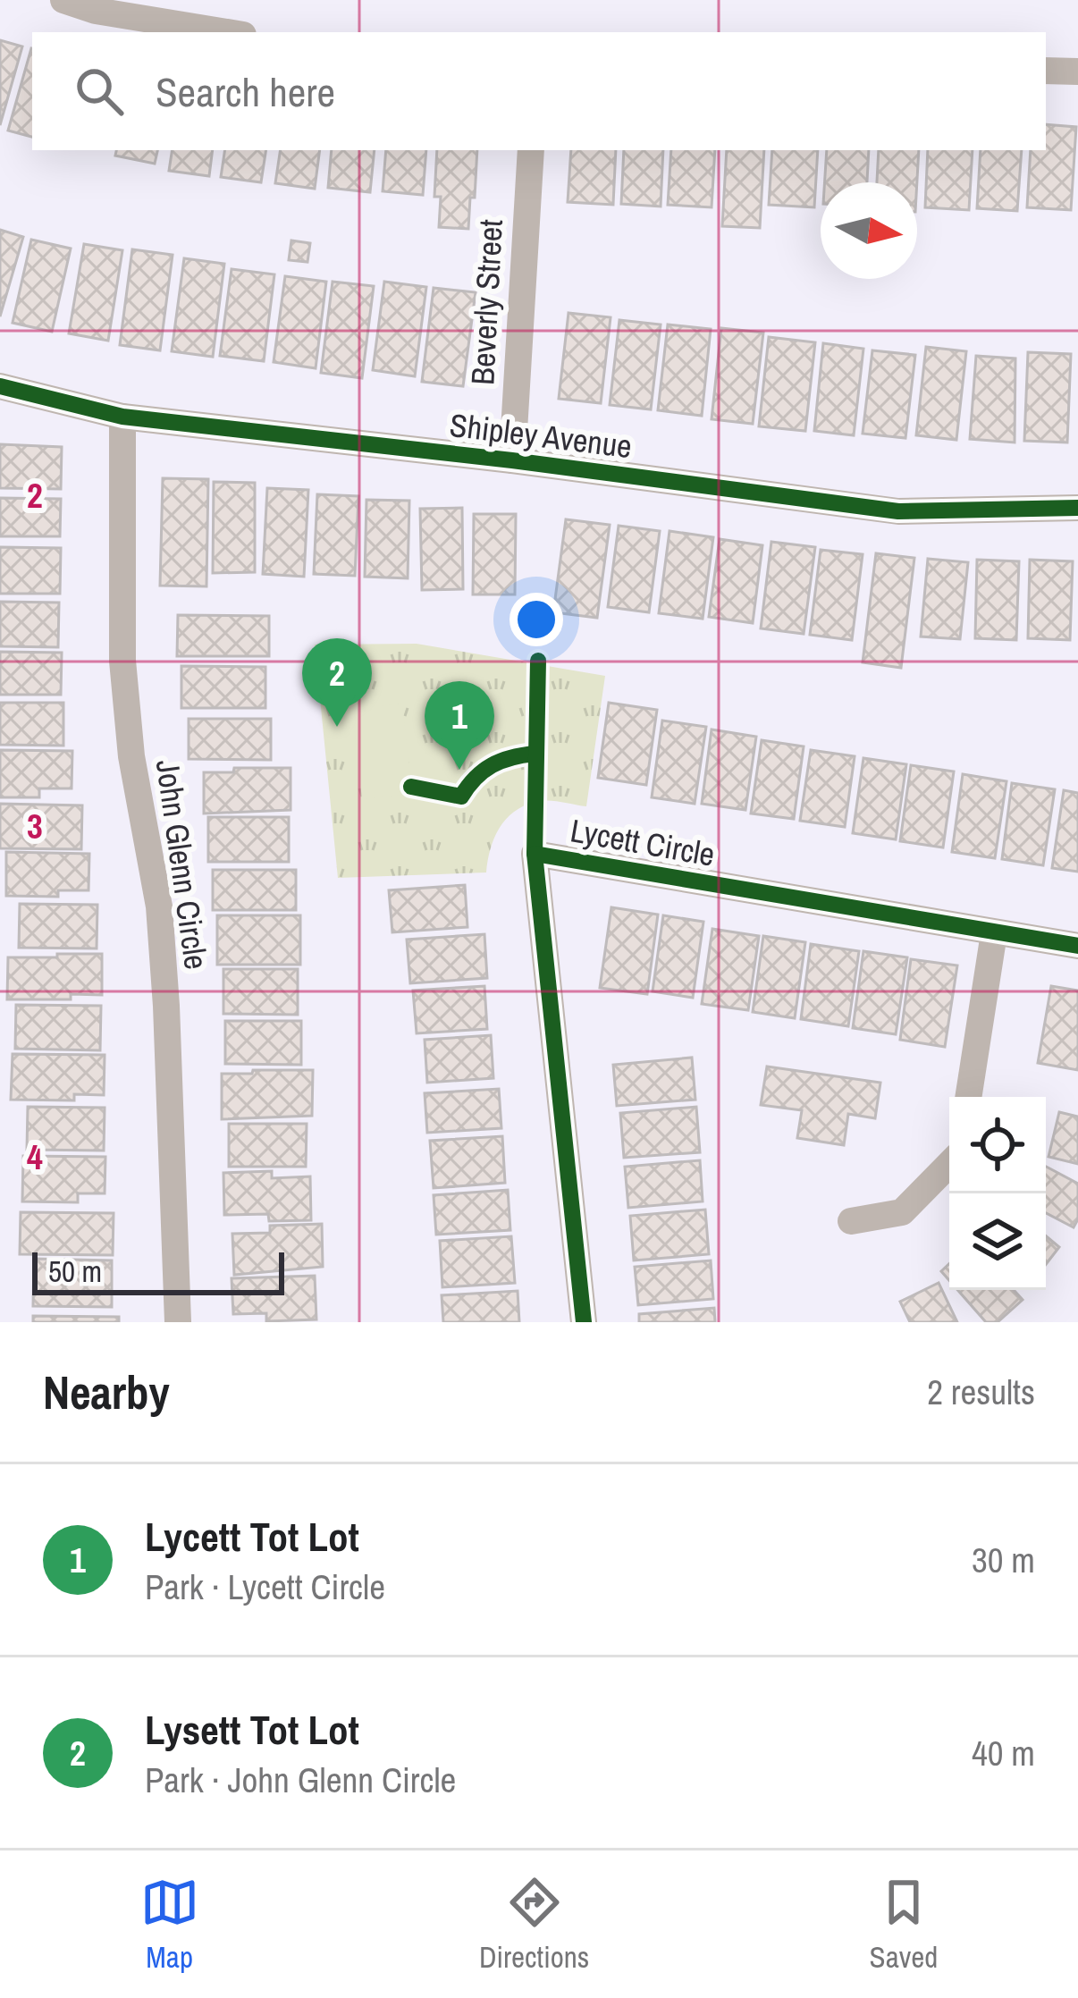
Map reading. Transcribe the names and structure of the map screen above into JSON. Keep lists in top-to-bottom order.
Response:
{
  "streets": {
    "street": [
      "Beverly Street",
      "Shipley Avenue",
      "Lycett Circle",
      "John Glenn Circle"
    ]
  },
  "crossings": [
    ["Beverly Street", "Shipley Avenue"],
    ["Shipley Avenue", "John Glenn Circle"]
  ],
  "scale_bar": "50 m",
  "north": "right",
  "page": {
    "search": "Search here",
    "pins": ["2", "1"],
    "scale": "50 m",
    "heading": ["Nearby", "2 results"],
    "list": [
      {
        "mark": "1",
        "name": "Lycett Tot Lot",
        "note": "Park · Lycett Circle",
        "value": "30 m"
      },
      {
        "mark": "2",
        "name": "Lysett Tot Lot",
        "note": "Park · John Glenn Circle",
        "value": "40 m"
      }
    ],
    "nav": ["Map", "Directions", "Saved"]
  },
  "grid": {
    "rows": ["2", "3", "4"]
  }
}
